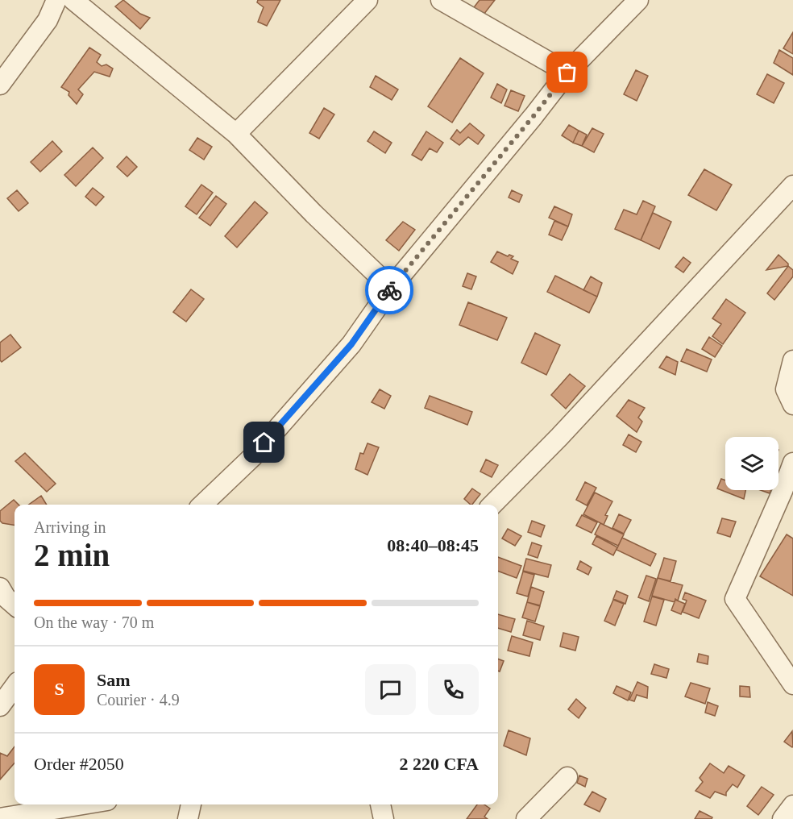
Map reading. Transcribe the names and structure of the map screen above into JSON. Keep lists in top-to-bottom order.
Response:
{
  "page": {
    "heading": ["2 min", "Arriving in", "08:40–08:45"],
    "panel": [
      "Sam",
      "Courier · 4.9",
      "Order #2050",
      "2 220 CFA"
    ],
    "bar": "On the way · 70 m",
    "round": "S"
  }
}
